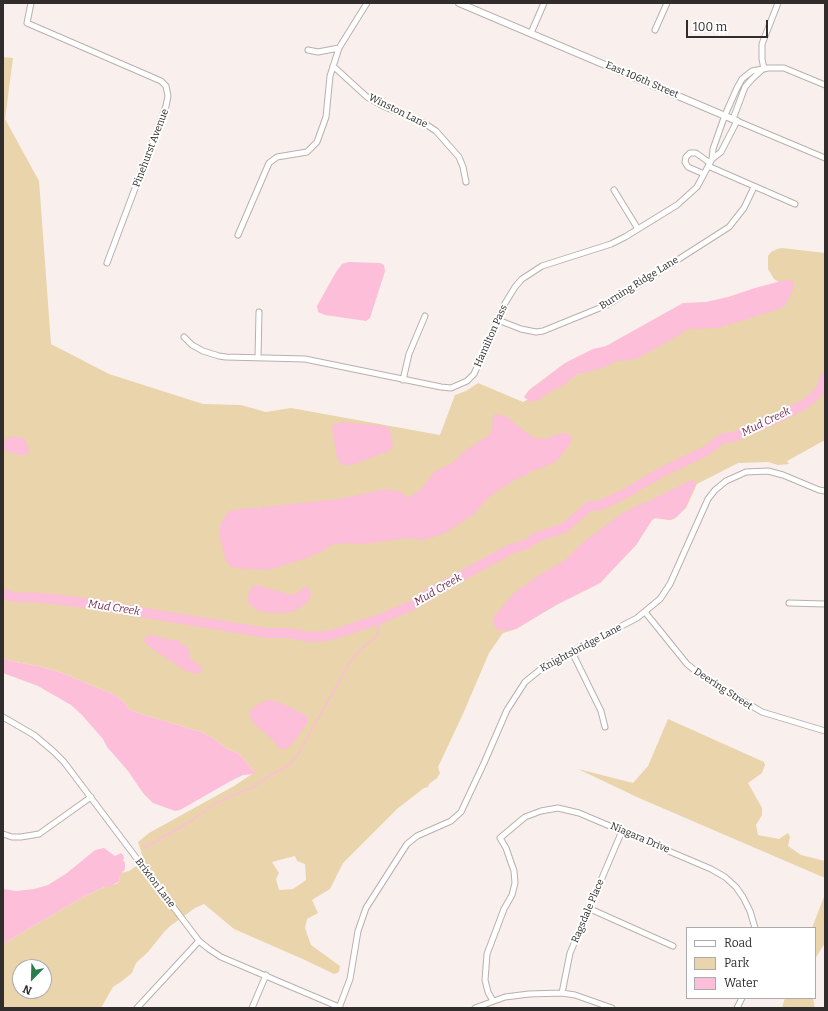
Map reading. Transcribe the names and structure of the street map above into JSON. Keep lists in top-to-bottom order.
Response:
{
  "streets": {
    "street": [
      "East 106th Street",
      "Winston Lane",
      "Pinehurst Avenue",
      "Burning Ridge Lane",
      "Hamilton Pass",
      "Knightsbridge Lane",
      "Deering Street",
      "Niagara Drive",
      "Brixton Lane",
      "Ragsdale Place"
    ]
  },
  "crossings": [
    ["East 106th Street", "Hamilton Pass"],
    ["Burning Ridge Lane", "Hamilton Pass"],
    ["Knightsbridge Lane", "Deering Street"],
    ["Knightsbridge Lane", "Brixton Lane"],
    ["Niagara Drive", "Ragsdale Place"]
  ],
  "water": ["Mud Creek"],
  "legend": ["Road", "Park", "Water"],
  "scale_bar": "100 m",
  "north": "bottom left"
}
